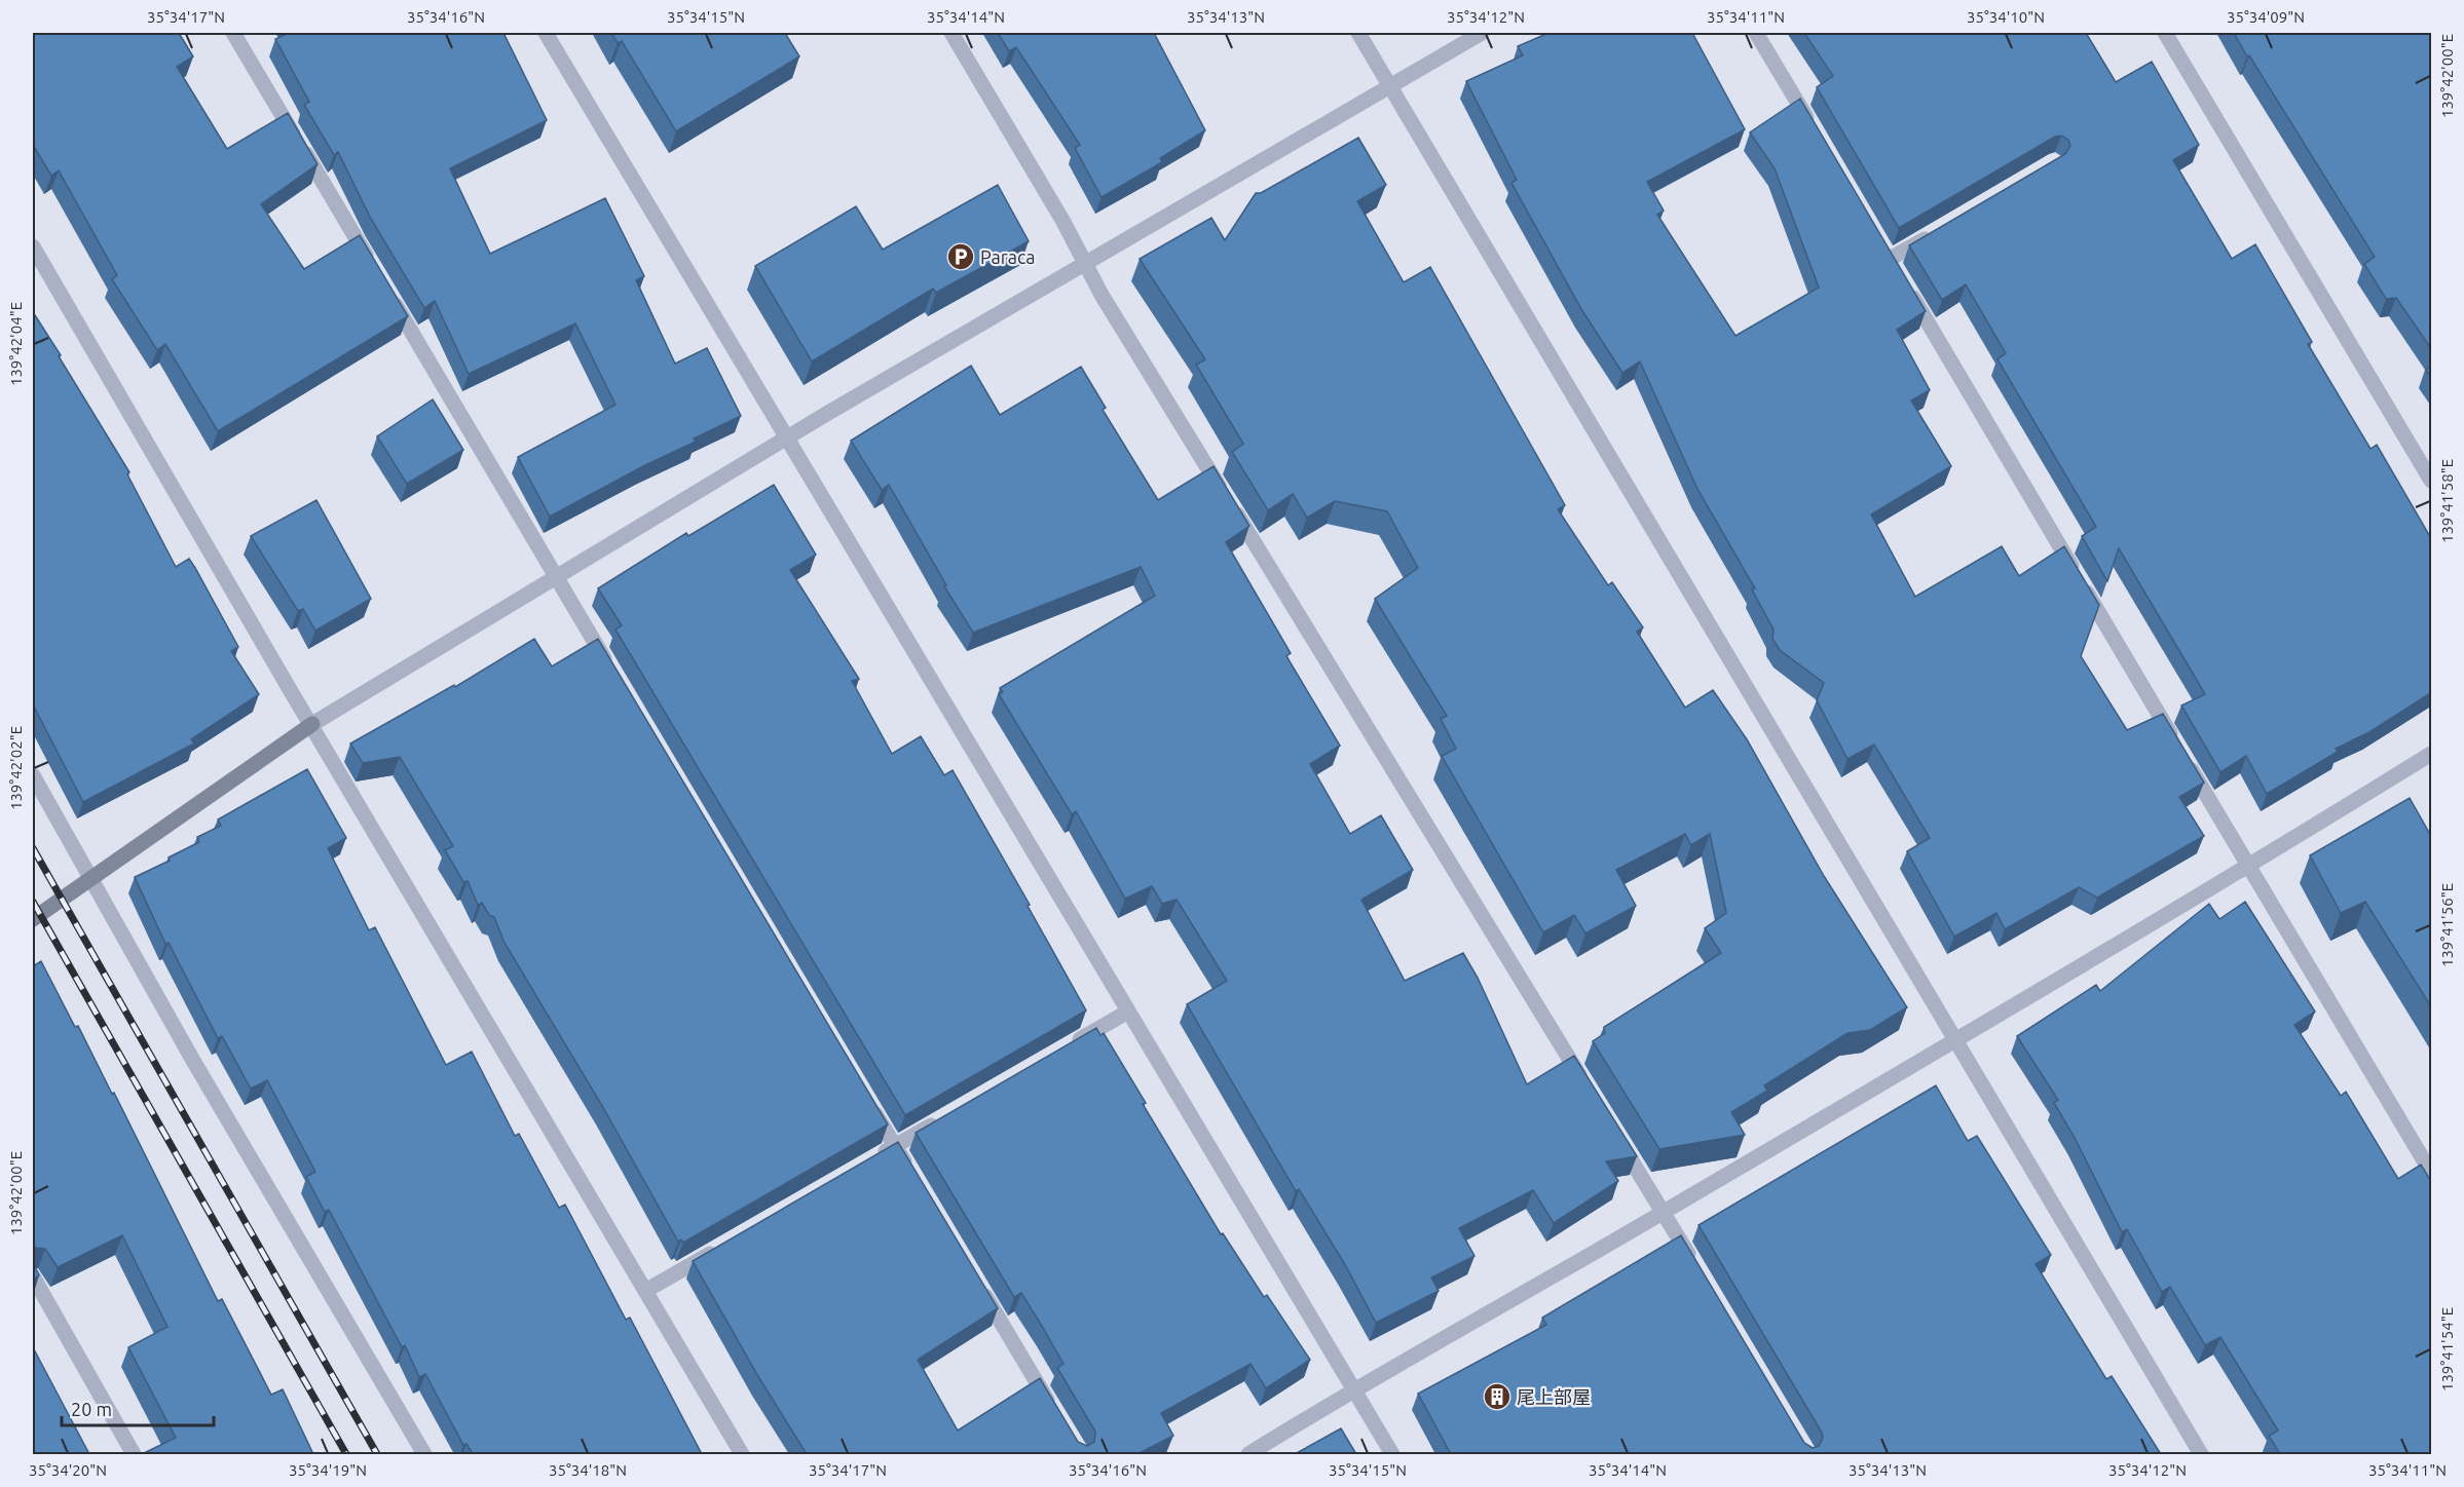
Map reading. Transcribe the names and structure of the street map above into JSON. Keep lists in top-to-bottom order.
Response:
{
  "places": {
    "parking": ["Paraca"],
    "building": ["尾上部屋"]
  },
  "scale_bar": "20 m",
  "coordinates": [
    "35°34'17\"N",
    "35°34'16\"N",
    "35°34'15\"N",
    "35°34'14\"N",
    "35°34'13\"N",
    "35°34'12\"N",
    "35°34'11\"N",
    "35°34'10\"N",
    "35°34'09\"N",
    "139°42'00\"E",
    "139°42'04\"E",
    "139°41'58\"E",
    "139°42'02\"E",
    "139°41'56\"E",
    "139°41'54\"E",
    "35°34'20\"N",
    "35°34'19\"N",
    "35°34'18\"N"
  ]
}
